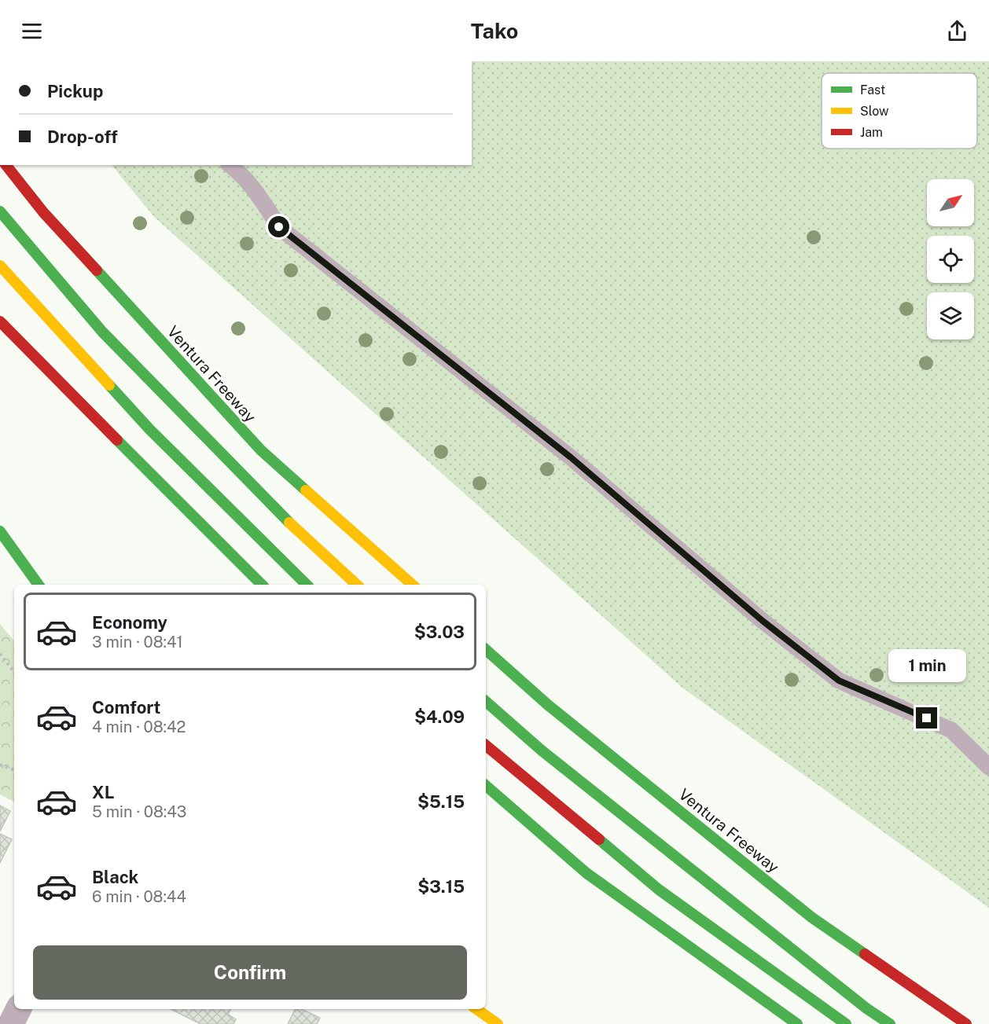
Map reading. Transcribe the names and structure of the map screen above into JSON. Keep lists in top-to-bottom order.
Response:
{
  "streets": {
    "main road": ["Ventura Freeway"]
  },
  "legend": ["Fast", "Slow", "Jam"],
  "north": "top right",
  "page": {
    "header": "Tako",
    "banner": ["Pickup", "Drop-off"],
    "list": [
      {
        "name": "Economy",
        "note": "3 min · 08:41",
        "value": "$3.03"
      },
      {
        "name": "Comfort",
        "note": "4 min · 08:42",
        "value": "$4.09"
      },
      {
        "name": "XL",
        "note": "5 min · 08:43",
        "value": "$5.15"
      },
      {
        "name": "Black",
        "note": "6 min · 08:44",
        "value": "$3.15"
      }
    ],
    "bubble": "1 min",
    "buttons": "Confirm"
  }
}
